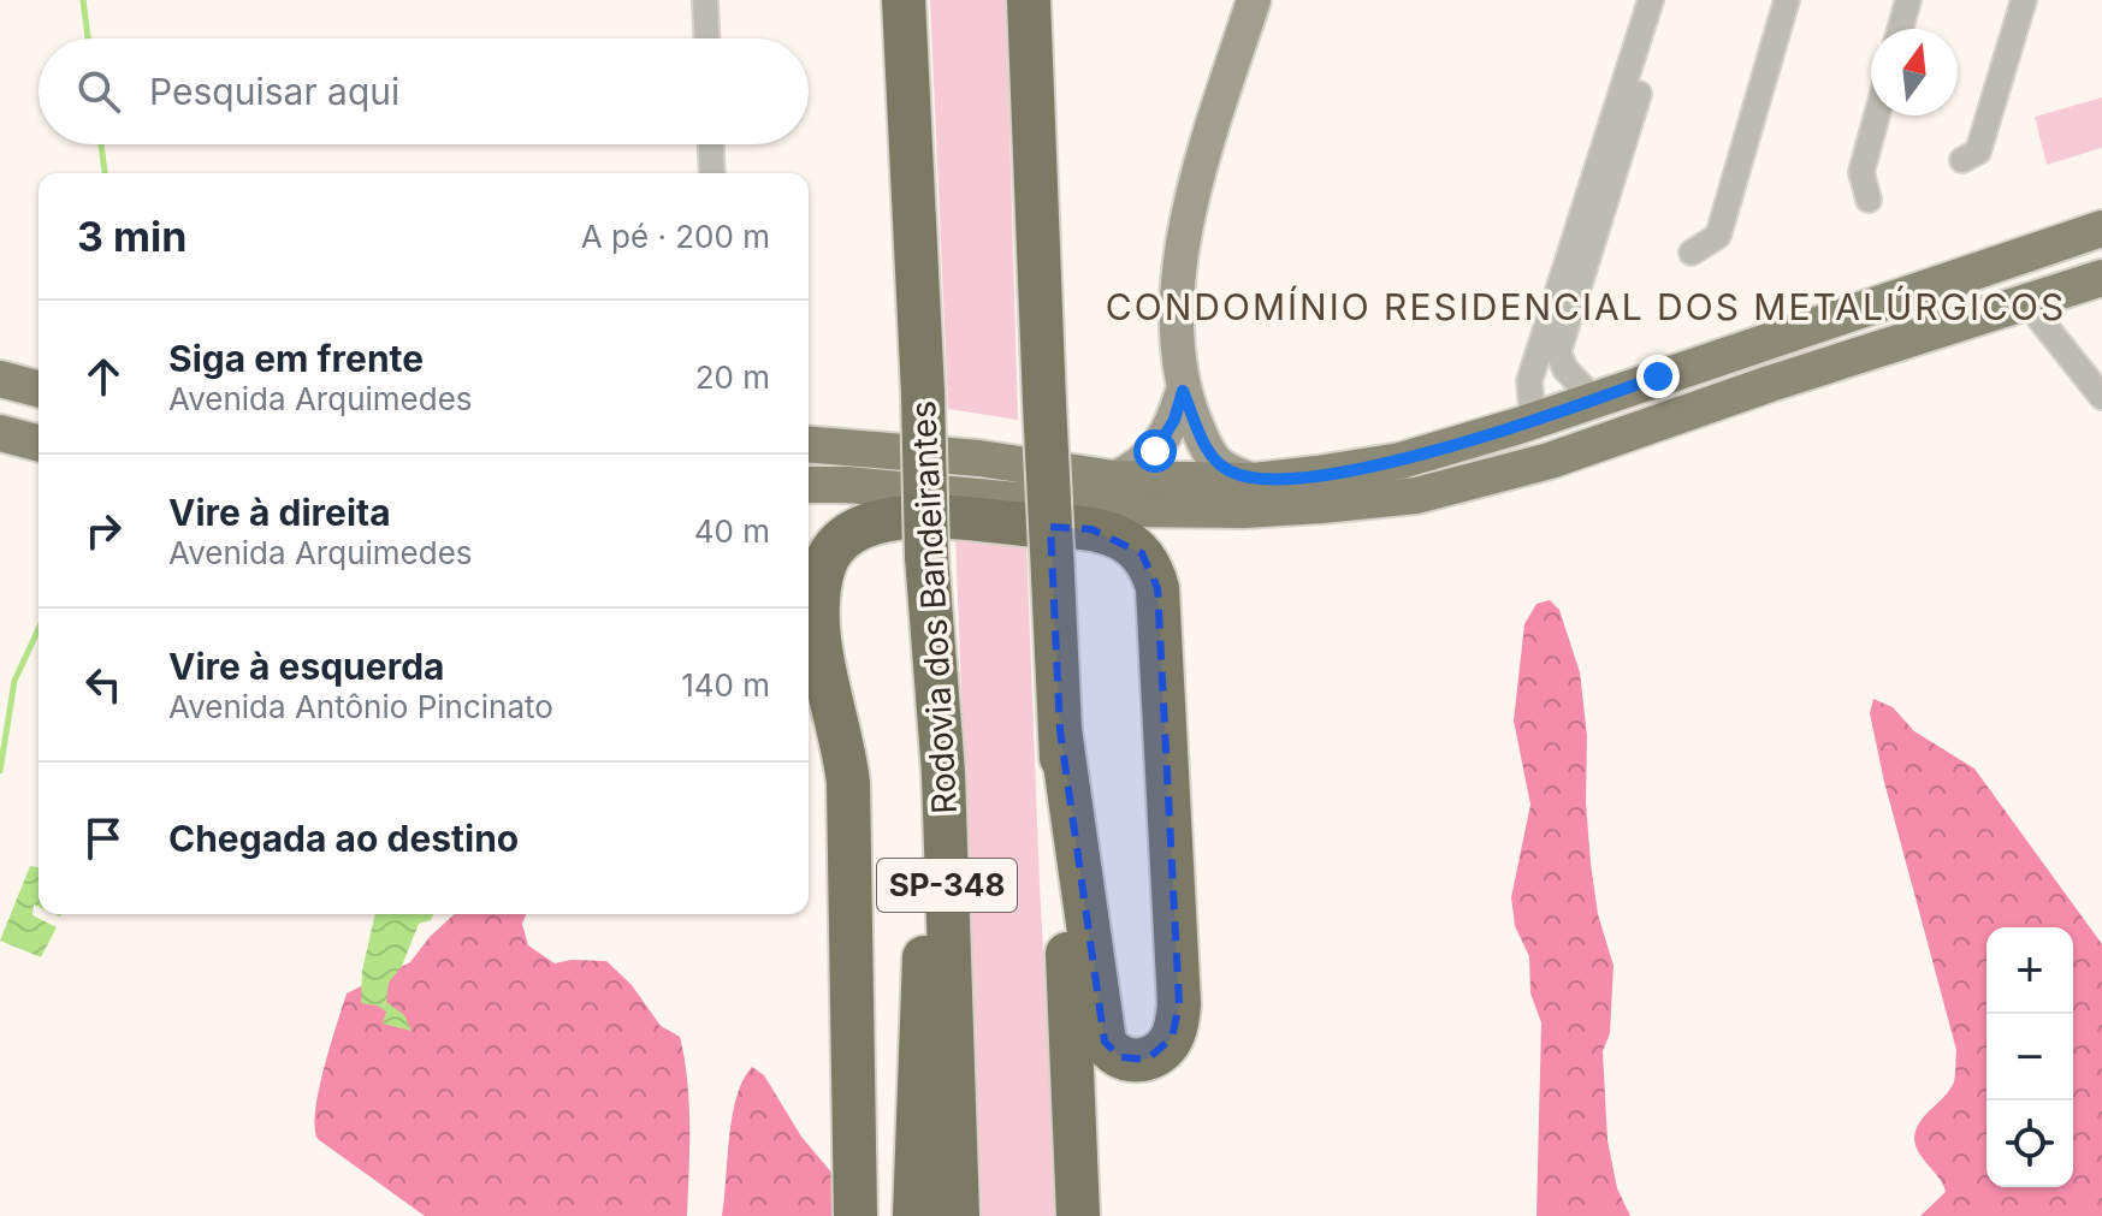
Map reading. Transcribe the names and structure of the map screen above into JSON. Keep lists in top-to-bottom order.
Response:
{
  "streets": {
    "highway": ["Rodovia dos Bandeirantes", "SP-348"]
  },
  "districts": ["CONDOMÍNIO RESIDENCIAL DOS METALÚRGICOS"],
  "north": "top",
  "page": {
    "search": "Pesquisar aqui",
    "heading": ["3 min", "A pé · 200 m"],
    "list": [
      ["Siga em frente", "Avenida Arquimedes", "20 m"],
      ["Vire à direita", "Avenida Arquimedes", "40 m"],
      ["Vire à esquerda", "Avenida Antônio Pincinato", "140 m"],
      "Chegada ao destino"
    ],
    "map_buttons": ["+", "−"]
  }
}
